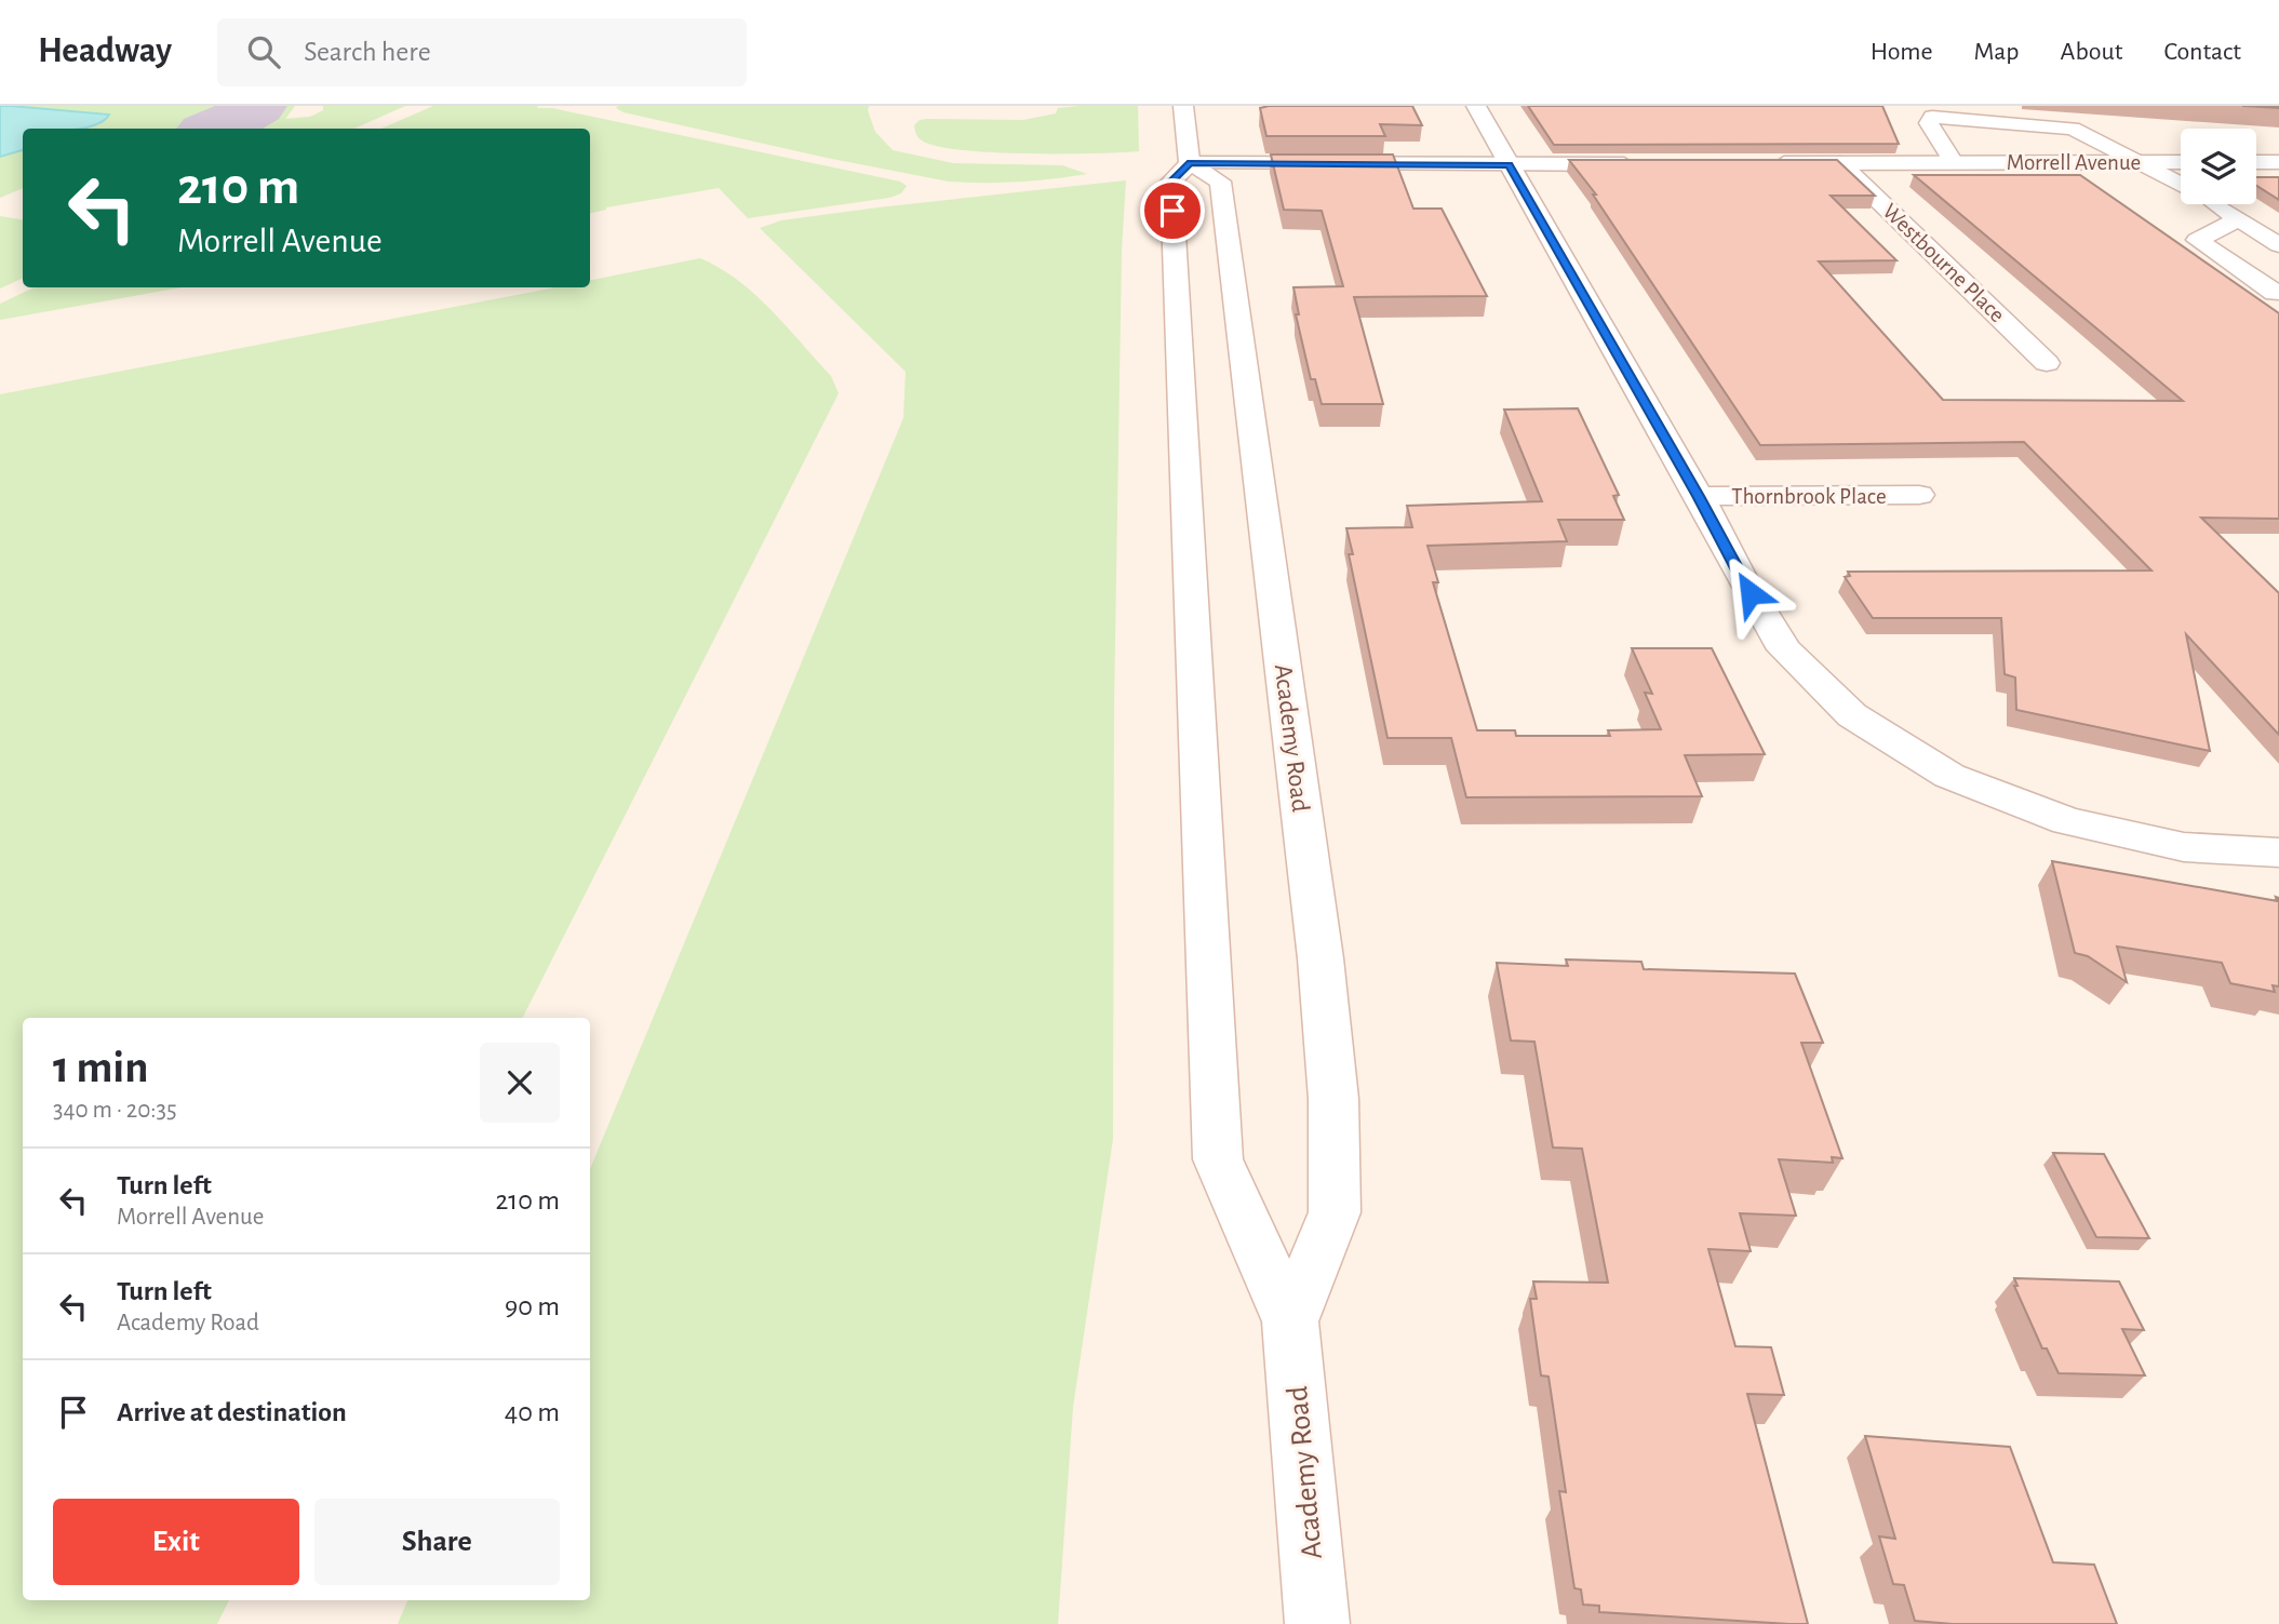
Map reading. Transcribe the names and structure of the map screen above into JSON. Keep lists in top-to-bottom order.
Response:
{
  "streets": {
    "street": [
      "Morrell Avenue",
      "Westbourne Place",
      "Thornbrook Place",
      "Academy Road"
    ]
  },
  "crossings": [
    ["Morrell Avenue", "Westbourne Place"]
  ],
  "page": {
    "header": "Headway",
    "search": "Search here",
    "nav": [
      "Home",
      "Map",
      "About",
      "Contact"
    ],
    "turn": ["210 m", "Morrell Avenue"],
    "heading": ["1 min", "340 m · 20:35"],
    "list": [
      {
        "name": "Turn left",
        "note": "Morrell Avenue",
        "value": "210 m"
      },
      {
        "name": "Turn left",
        "note": "Academy Road",
        "value": "90 m"
      },
      {
        "name": "Arrive at destination",
        "value": "40 m"
      }
    ],
    "buttons": ["Exit", "Share"]
  }
}
